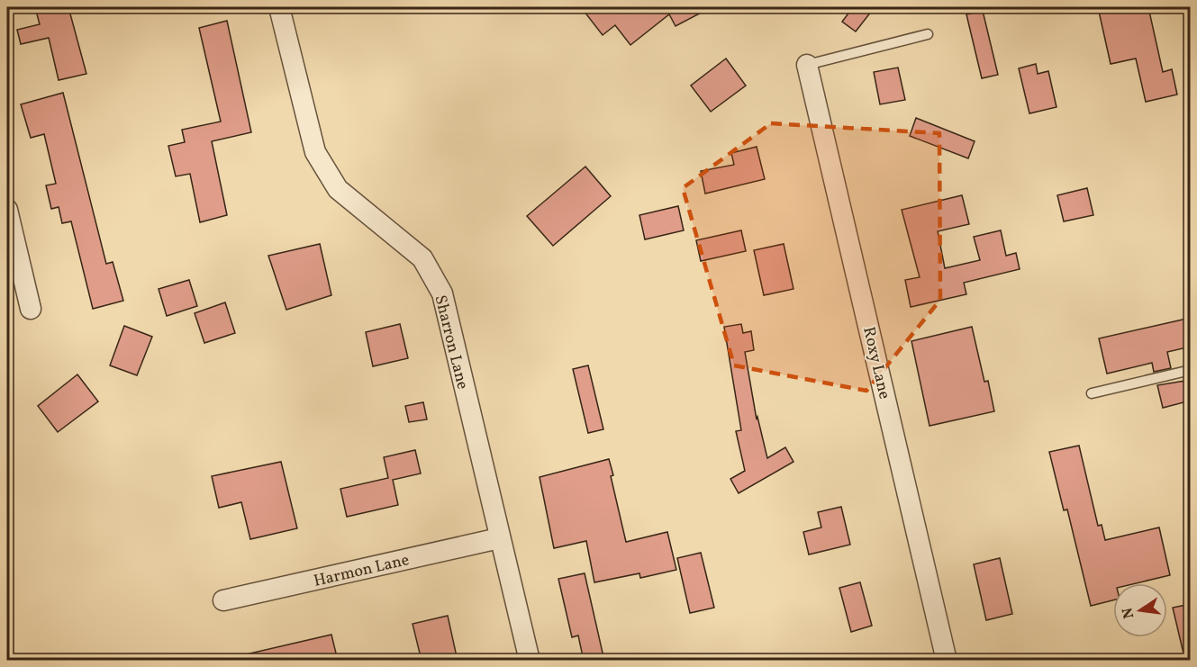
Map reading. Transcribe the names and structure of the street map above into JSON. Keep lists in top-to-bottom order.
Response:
{
  "streets": {
    "street": ["Sharron Lane", "Roxy Lane", "Harmon Lane"]
  },
  "crossings": [
    ["Sharron Lane", "Harmon Lane"]
  ],
  "north": "left"
}
